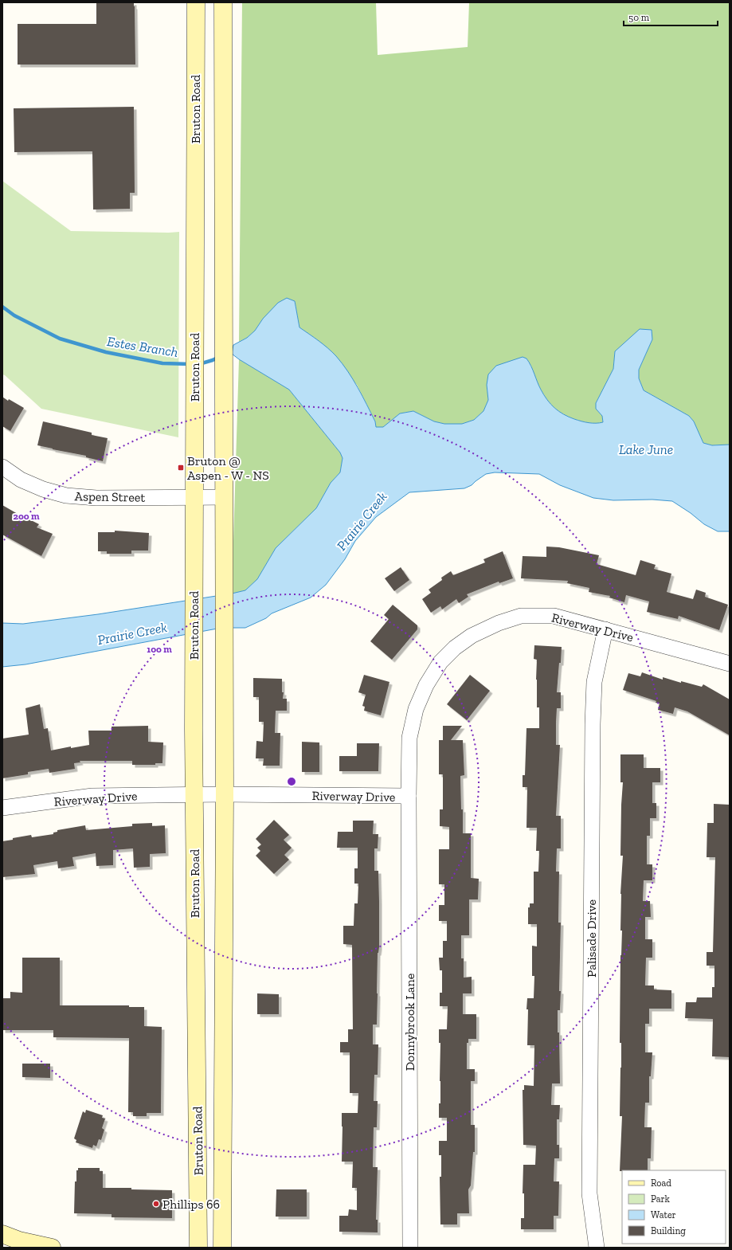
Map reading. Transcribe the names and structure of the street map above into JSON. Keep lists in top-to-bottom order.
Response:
{
  "streets": {
    "main road": ["Bruton Road"],
    "street": [
      "Aspen Street",
      "Riverway Drive",
      "Palisade Drive",
      "Donnybrook Lane"
    ]
  },
  "crossings": [
    ["Bruton Road", "Aspen Street"],
    ["Bruton Road", "Riverway Drive"],
    ["Riverway Drive", "Palisade Drive"],
    ["Riverway Drive", "Donnybrook Lane"]
  ],
  "water": ["Estes Branch", "Lake June", "Prairie Creek"],
  "places": {
    "transit": ["Bruton @ Aspen - W - NS"],
    "other": ["Phillips 66"]
  },
  "legend": [
    "Road",
    "Park",
    "Water",
    "Building"
  ],
  "scale_bar": "50 m",
  "rings": ["200 m", "100 m"]
}
